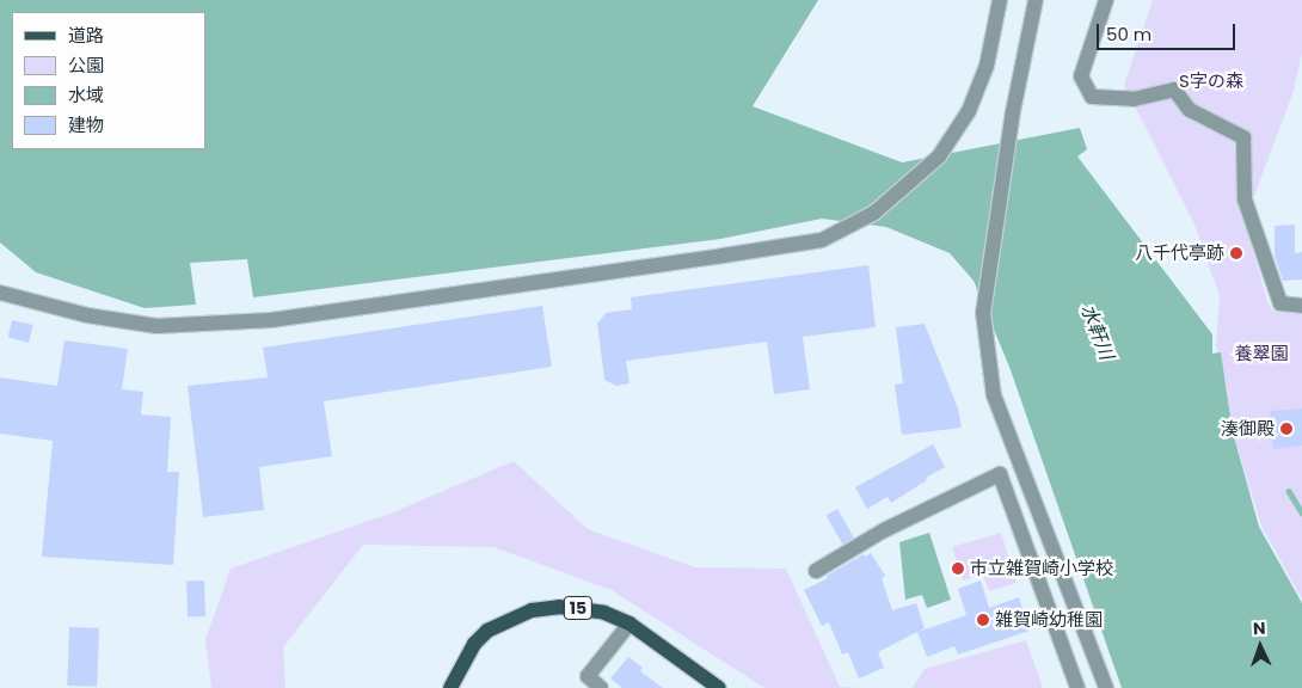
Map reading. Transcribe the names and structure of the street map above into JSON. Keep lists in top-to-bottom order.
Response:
{
  "streets": {
    "main road": ["15"]
  },
  "water": ["水軒川"],
  "parks": ["S字の森", "養翠園"],
  "places": [
    "八千代亭跡",
    "湊御殿",
    "市立雑賀崎小学校",
    "雑賀崎幼稚園"
  ],
  "legend": [
    "道路",
    "公園",
    "水域",
    "建物"
  ],
  "scale_bar": "50 m",
  "north": "top"
}
